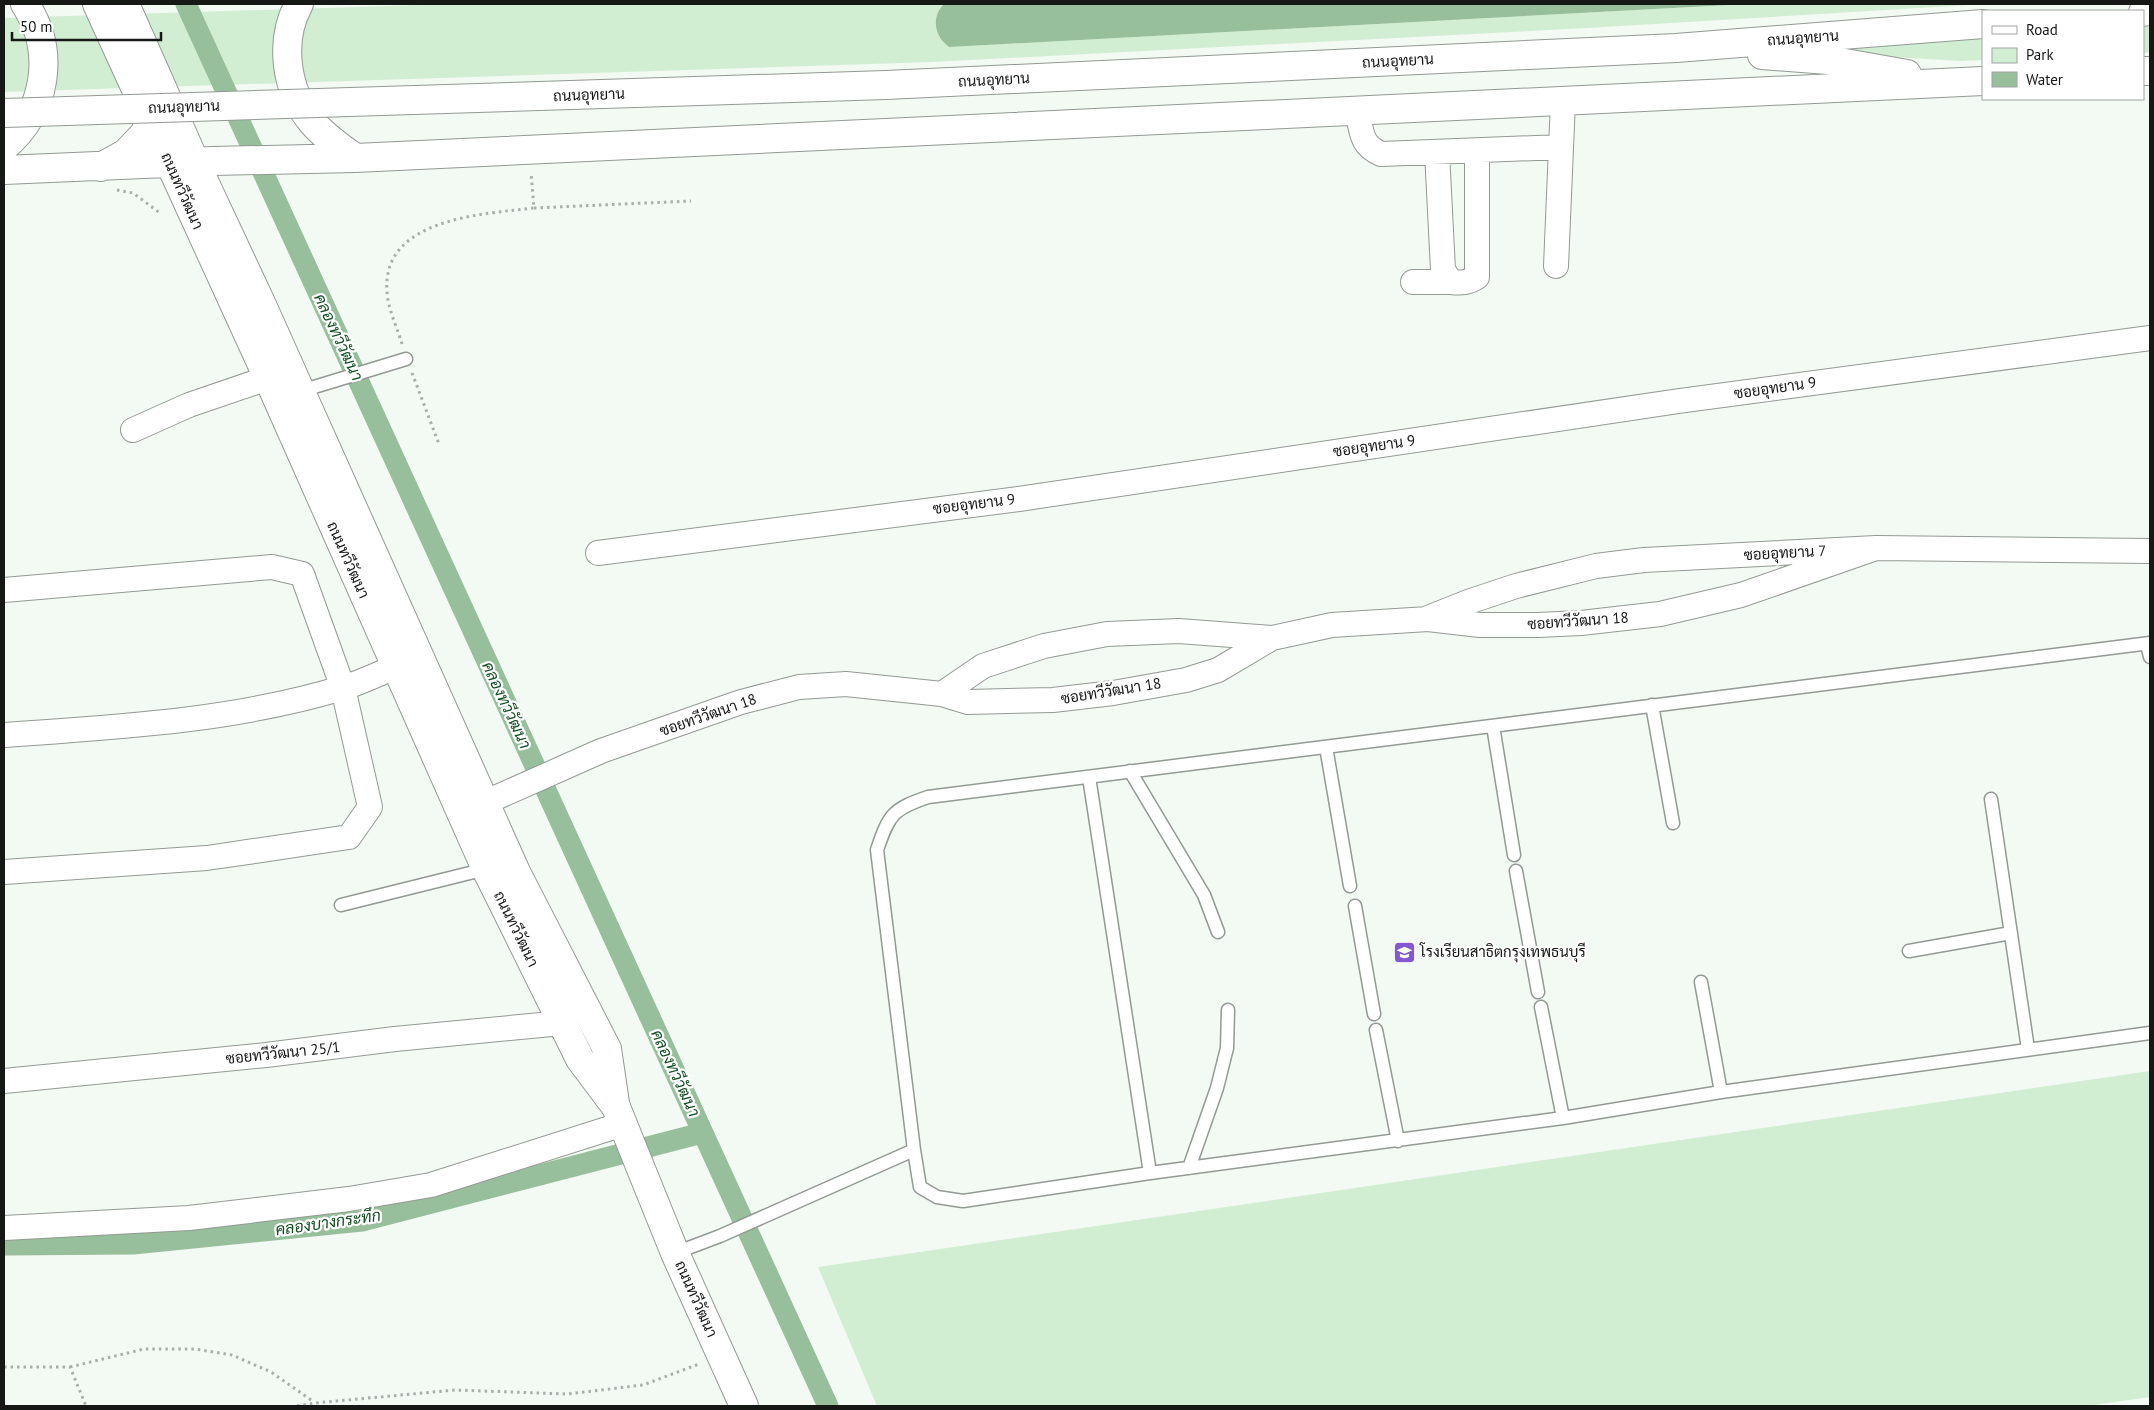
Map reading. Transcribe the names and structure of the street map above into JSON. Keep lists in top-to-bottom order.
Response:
{
  "streets": {
    "main road": ["ถนนอุทยาน", "ถนนทวีวัฒนา"],
    "street": [
      "ซอยอุทยาน 9",
      "ซอยอุทยาน 7",
      "ซอยทวีวัฒนา 18",
      "ซอยทวีวัฒนา 25/1"
    ]
  },
  "crossings": [
    ["ถนนทวีวัฒนา", "ซอยทวีวัฒนา 18"],
    ["ถนนทวีวัฒนา", "ซอยทวีวัฒนา 25/1"],
    ["ซอยอุทยาน 7", "ซอยทวีวัฒนา 18"]
  ],
  "water": ["คลองทวีวัฒนา", "คลองบางกระทึก"],
  "places": {
    "school or university": ["โรงเรียนสาธิตกรุงเทพธนบุรี"]
  },
  "legend": ["Road", "Park", "Water"],
  "scale_bar": "50 m"
}
